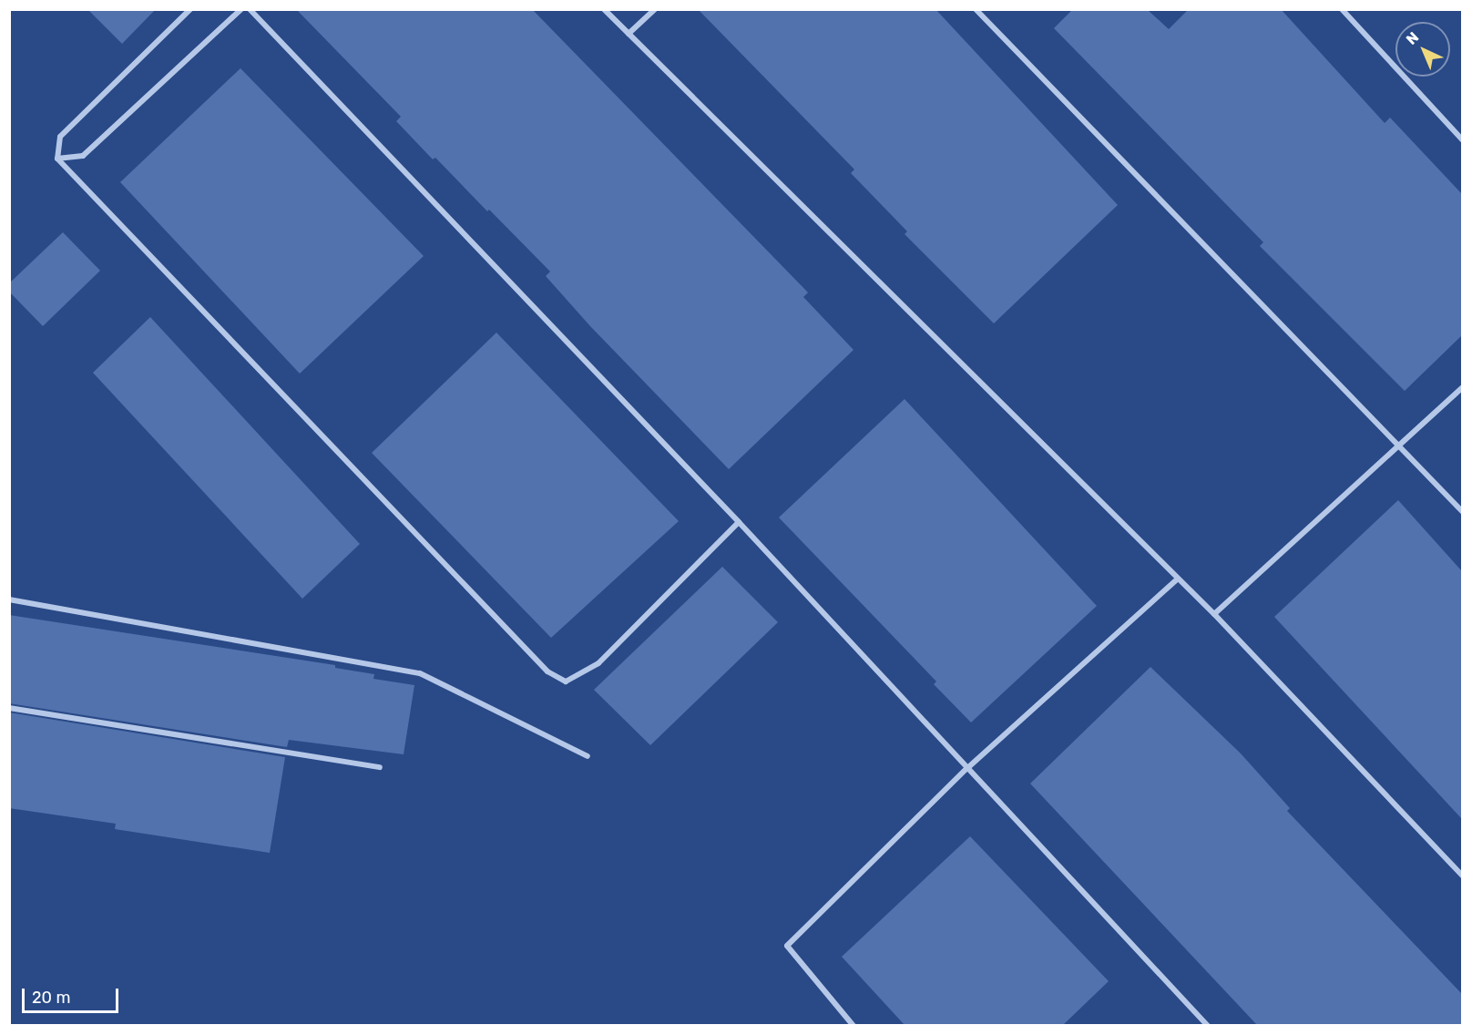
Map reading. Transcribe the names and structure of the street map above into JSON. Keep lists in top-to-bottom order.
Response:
{
  "scale_bar": "20 m",
  "north": "top left"
}
